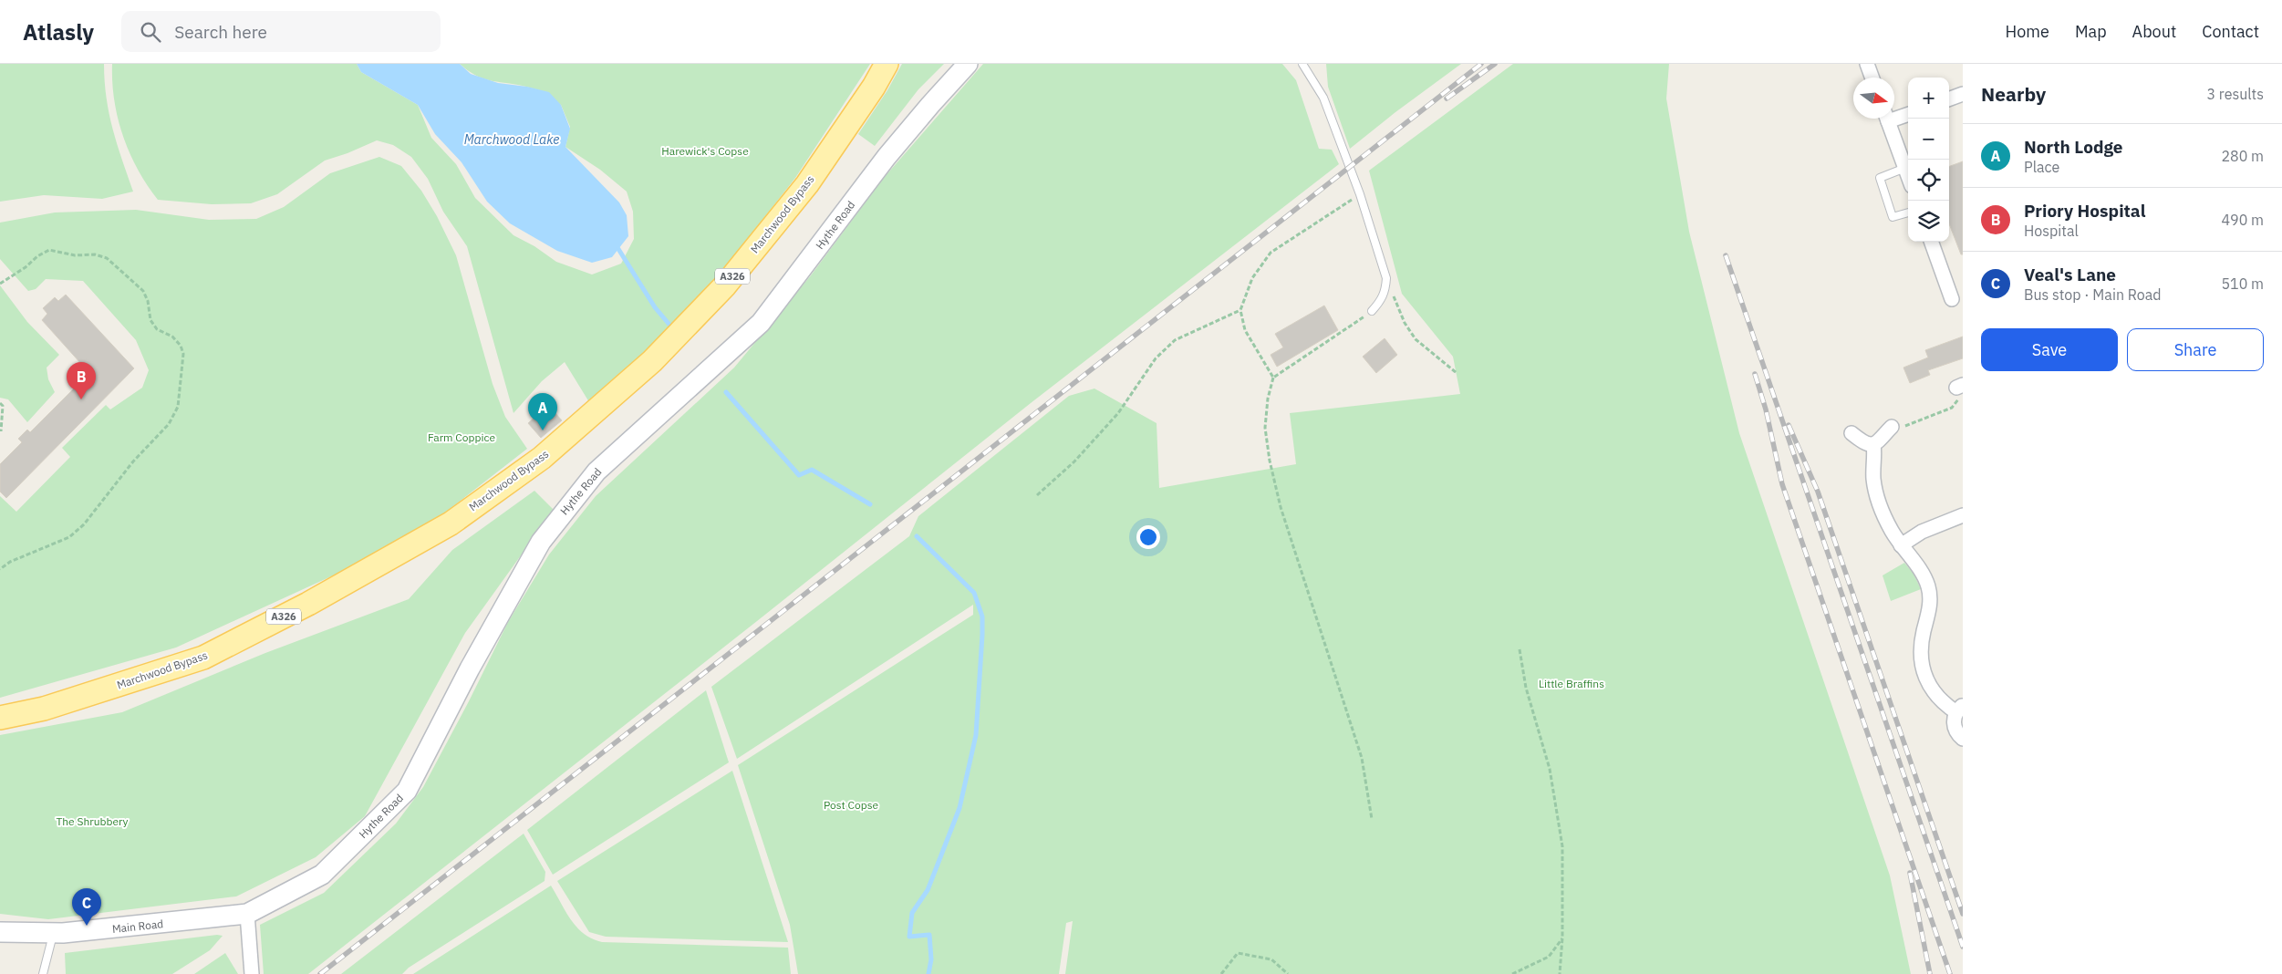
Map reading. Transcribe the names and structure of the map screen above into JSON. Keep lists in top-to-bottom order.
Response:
{
  "streets": {
    "main road": ["Marchwood Bypass", "A326"],
    "street": ["Hythe Road", "Main Road"]
  },
  "crossings": [
    ["Hythe Road", "Main Road"]
  ],
  "water": ["Marchwood Lake"],
  "parks": [
    "Harewick's Copse",
    "Farm Coppice",
    "Little Braffins",
    "Post Copse",
    "The Shrubbery"
  ],
  "north": "right",
  "page": {
    "header": "Atlasly",
    "search": "Search here",
    "nav": [
      "Home",
      "Map",
      "About",
      "Contact"
    ],
    "heading": ["Nearby", "3 results"],
    "map_buttons": ["+", "−"],
    "list": [
      {
        "mark": "A",
        "name": "North Lodge",
        "note": "Place",
        "value": "280 m"
      },
      {
        "mark": "B",
        "name": "Priory Hospital",
        "note": "Hospital",
        "value": "490 m"
      },
      {
        "mark": "C",
        "name": "Veal's Lane",
        "note": "Bus stop · Main Road",
        "value": "510 m"
      }
    ],
    "buttons": ["Save", "Share"],
    "pins": ["B", "A", "C"]
  }
}
